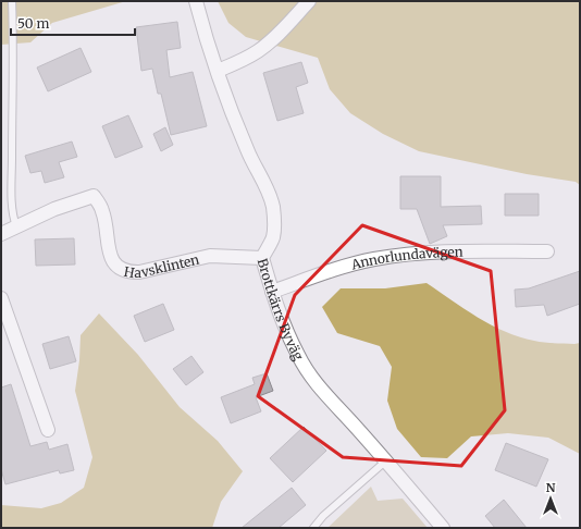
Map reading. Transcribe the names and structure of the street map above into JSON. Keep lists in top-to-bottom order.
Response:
{
  "streets": {
    "street": ["Annorlundavägen", "Havsklinten", "Brottkärrs Byväg"]
  },
  "crossings": [
    ["Annorlundavägen", "Brottkärrs Byväg"],
    ["Havsklinten", "Brottkärrs Byväg"]
  ],
  "scale_bar": "50 m",
  "north": "top"
}
